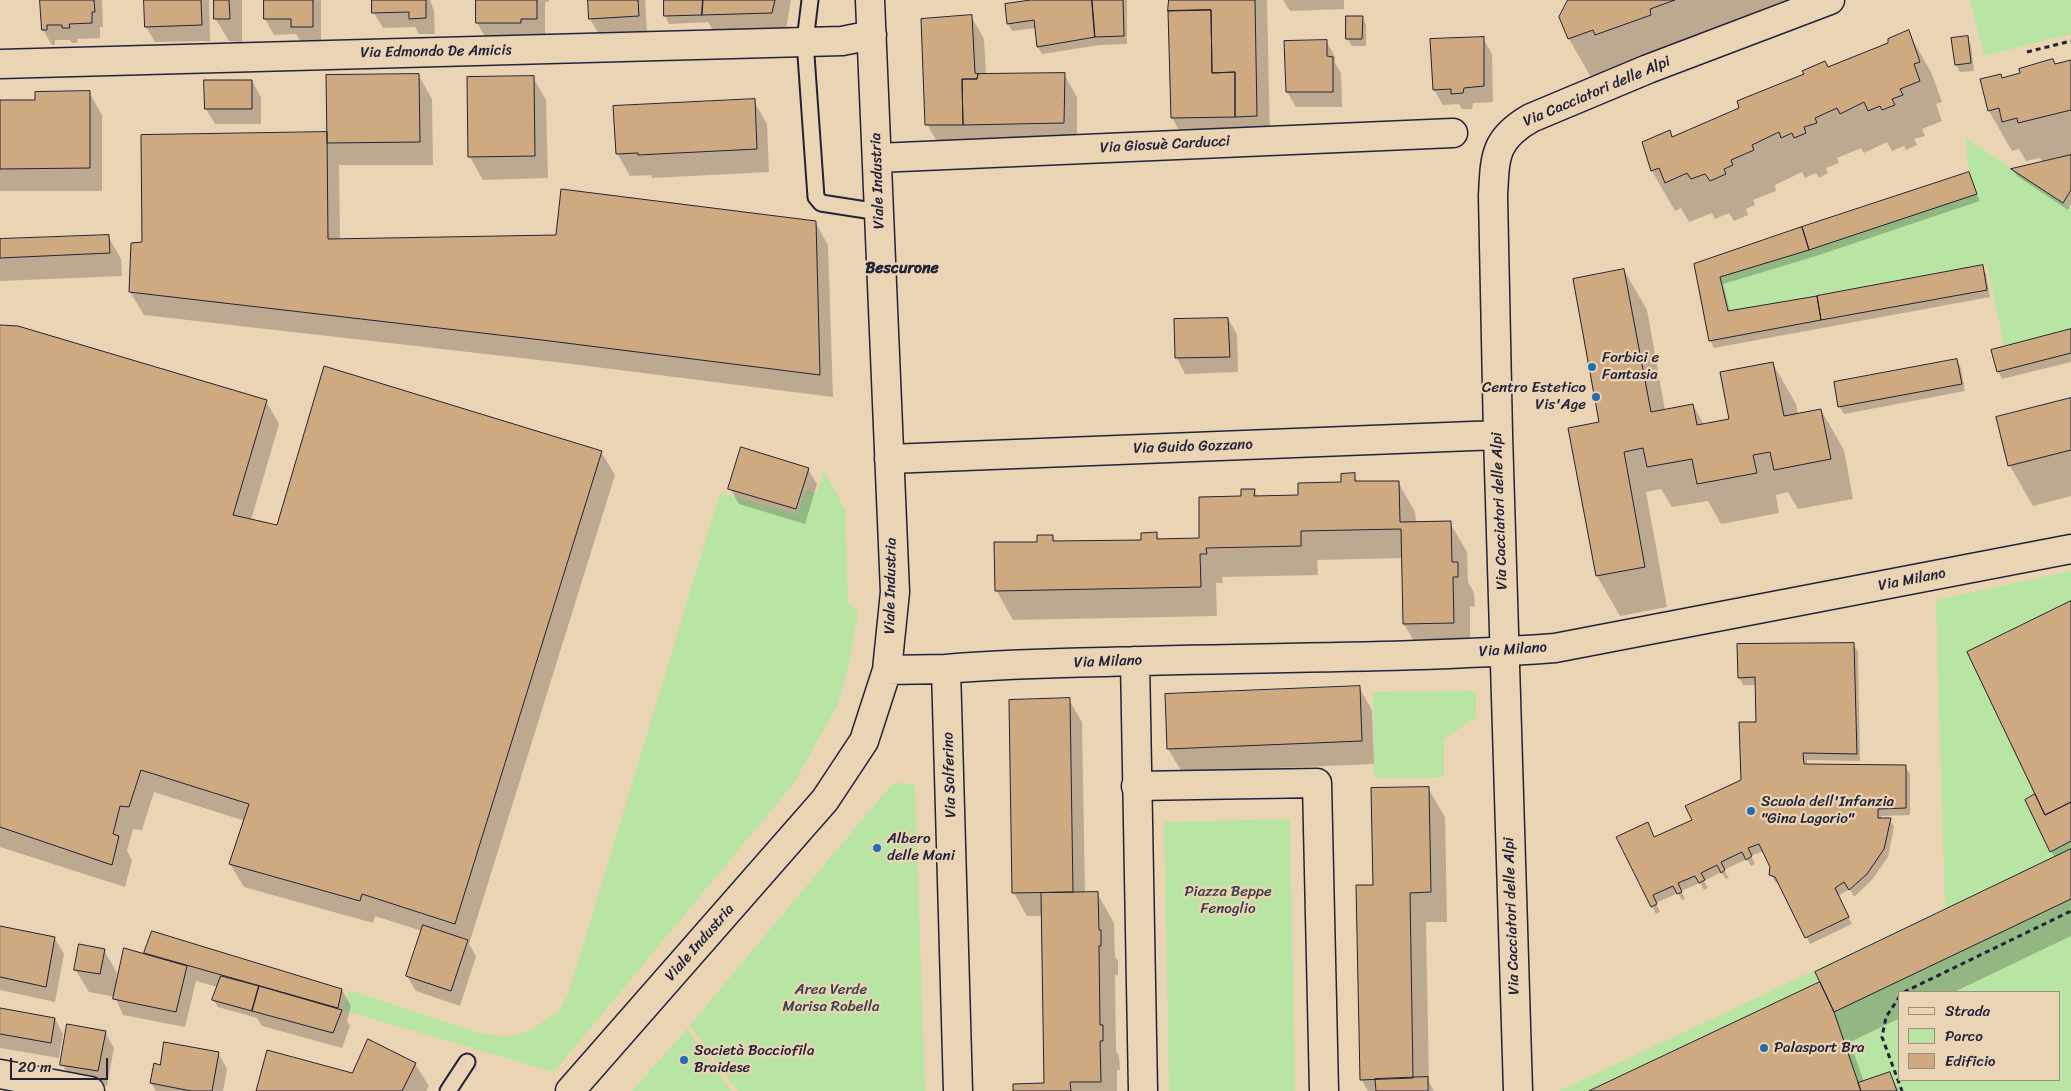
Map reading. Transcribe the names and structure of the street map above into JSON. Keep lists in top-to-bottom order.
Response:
{
  "streets": {
    "street": [
      "Via Edmondo De Amicis",
      "Via Cacciatori delle Alpi",
      "Via Giosuè Carducci",
      "Viale Industria",
      "Via Guido Gozzano",
      "Via Milano",
      "Via Solferino"
    ]
  },
  "crossings": [
    ["Via Edmondo De Amicis", "Viale Industria"],
    ["Via Cacciatori delle Alpi", "Via Guido Gozzano"],
    ["Via Cacciatori delle Alpi", "Via Milano"],
    ["Via Giosuè Carducci", "Viale Industria"],
    ["Viale Industria", "Via Guido Gozzano"],
    ["Via Milano", "Via Solferino"]
  ],
  "districts": ["Bescurone"],
  "parks": ["Piazza Beppe Fenoglio", "Area Verde Marisa Robella"],
  "places": [
    "Forbici e Fantasia",
    "Centro Estetico Vis'Age",
    "Scuola dell'Infanzia \"Gina Lagorio\"",
    "Albero delle Mani",
    "Palasport Bra",
    "Società Bocciofila Braidese"
  ],
  "legend": ["Strada", "Parco", "Edificio"],
  "scale_bar": "20 m"
}
